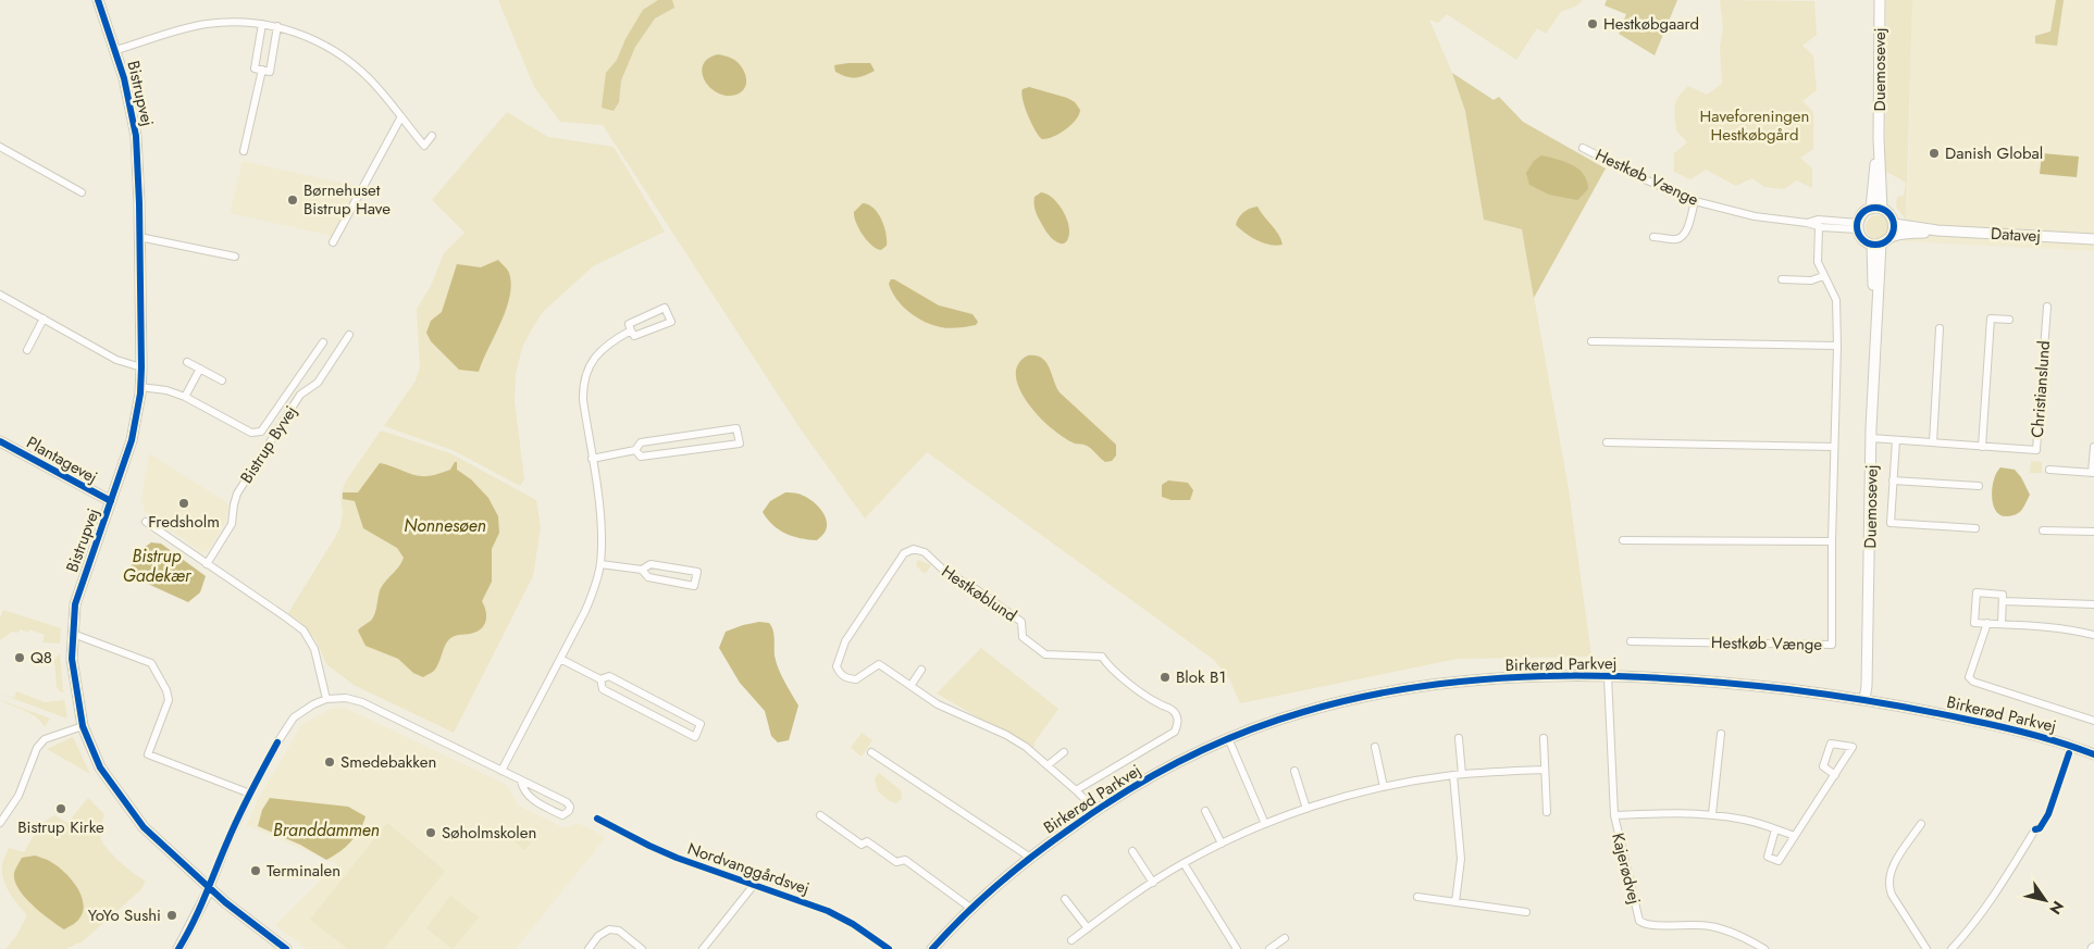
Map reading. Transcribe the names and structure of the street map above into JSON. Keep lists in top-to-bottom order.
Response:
{
  "streets": {
    "street": [
      "Duemosevej",
      "Bistrupvej",
      "Hestkøb Vænge",
      "Datavej",
      "Christianslund",
      "Bistrup Byvej",
      "Plantagevej",
      "Hestkøblund",
      "Birkerød Parkvej",
      "Nordvanggårdsvej",
      "Kajerødvej"
    ]
  },
  "crossings": [
    ["Duemosevej", "Hestkøb Vænge"],
    ["Duemosevej", "Datavej"],
    ["Duemosevej", "Christianslund"],
    ["Duemosevej", "Birkerød Parkvej"],
    ["Bistrupvej", "Plantagevej"],
    ["Hestkøb Vænge", "Datavej"],
    ["Hestkøblund", "Birkerød Parkvej"],
    ["Birkerød Parkvej", "Kajerødvej"]
  ],
  "water": ["Nonnesøen", "Bistrup Gadekær", "Branddammen"],
  "parks": ["Haveforeningen Hestkøbgård"],
  "places": [
    "Hestkøbgaard",
    "Danish Global",
    "Børnehuset Bistrup Have",
    "Fredsholm",
    "Q8",
    "Blok B1",
    "Smedebakken",
    "Bistrup Kirke",
    "Søholmskolen",
    "Terminalen",
    "YoYo Sushi"
  ],
  "north": "bottom right"
}
